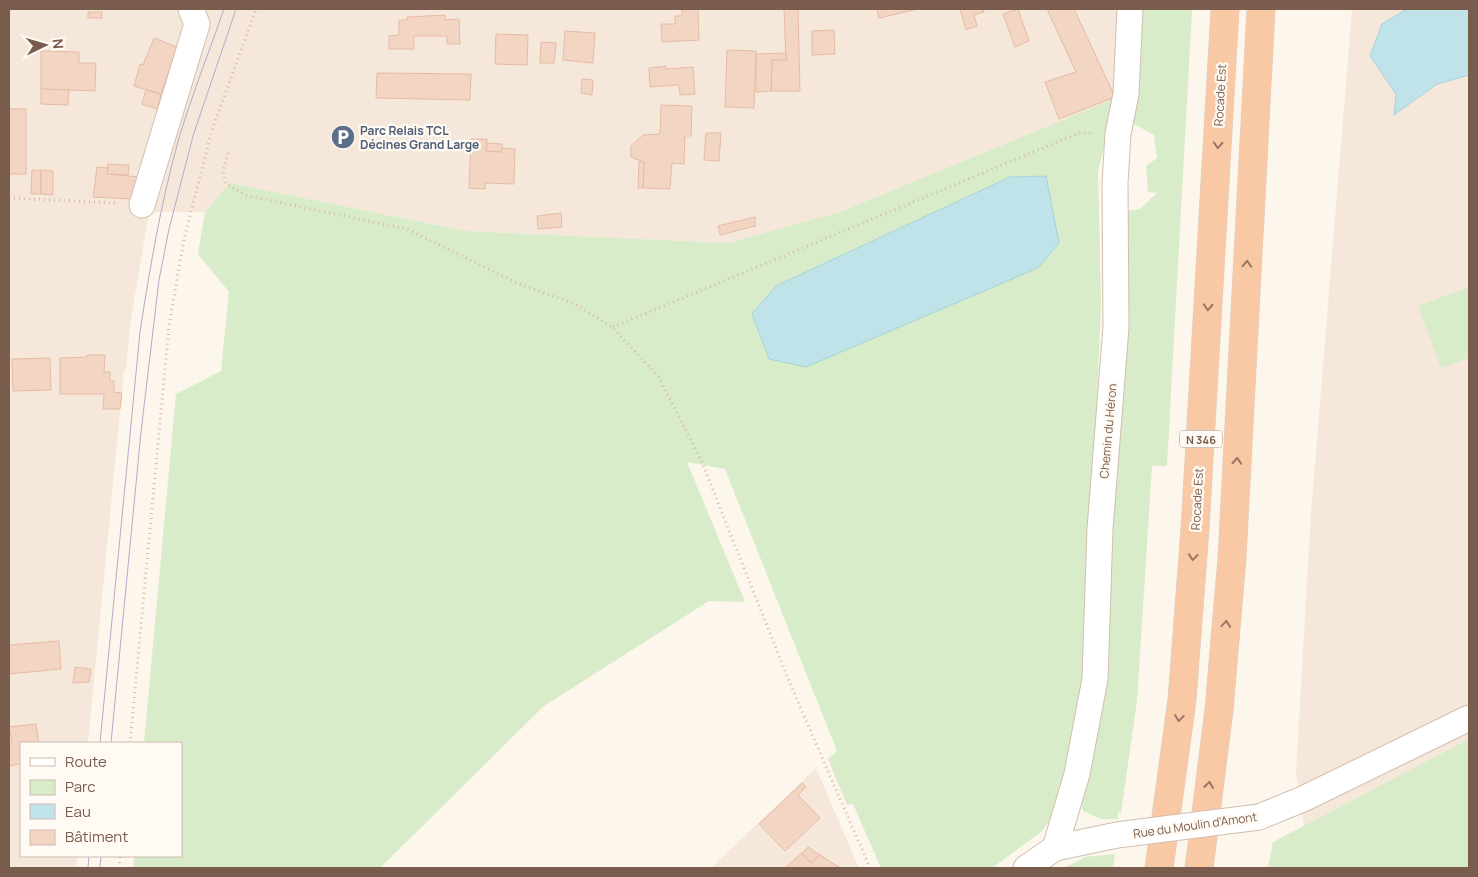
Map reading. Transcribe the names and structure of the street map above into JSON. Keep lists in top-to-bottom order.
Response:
{
  "streets": {
    "highway": ["Rocade Est", "N 346"],
    "street": ["Chemin du Héron", "Rue du Moulin d'Amont"]
  },
  "crossings": [
    ["Chemin du Héron", "Rue du Moulin d'Amont"]
  ],
  "places": {
    "parking": ["Parc Relais TCL Décines Grand Large"]
  },
  "legend": [
    "Route",
    "Parc",
    "Eau",
    "Bâtiment"
  ],
  "north": "right"
}
